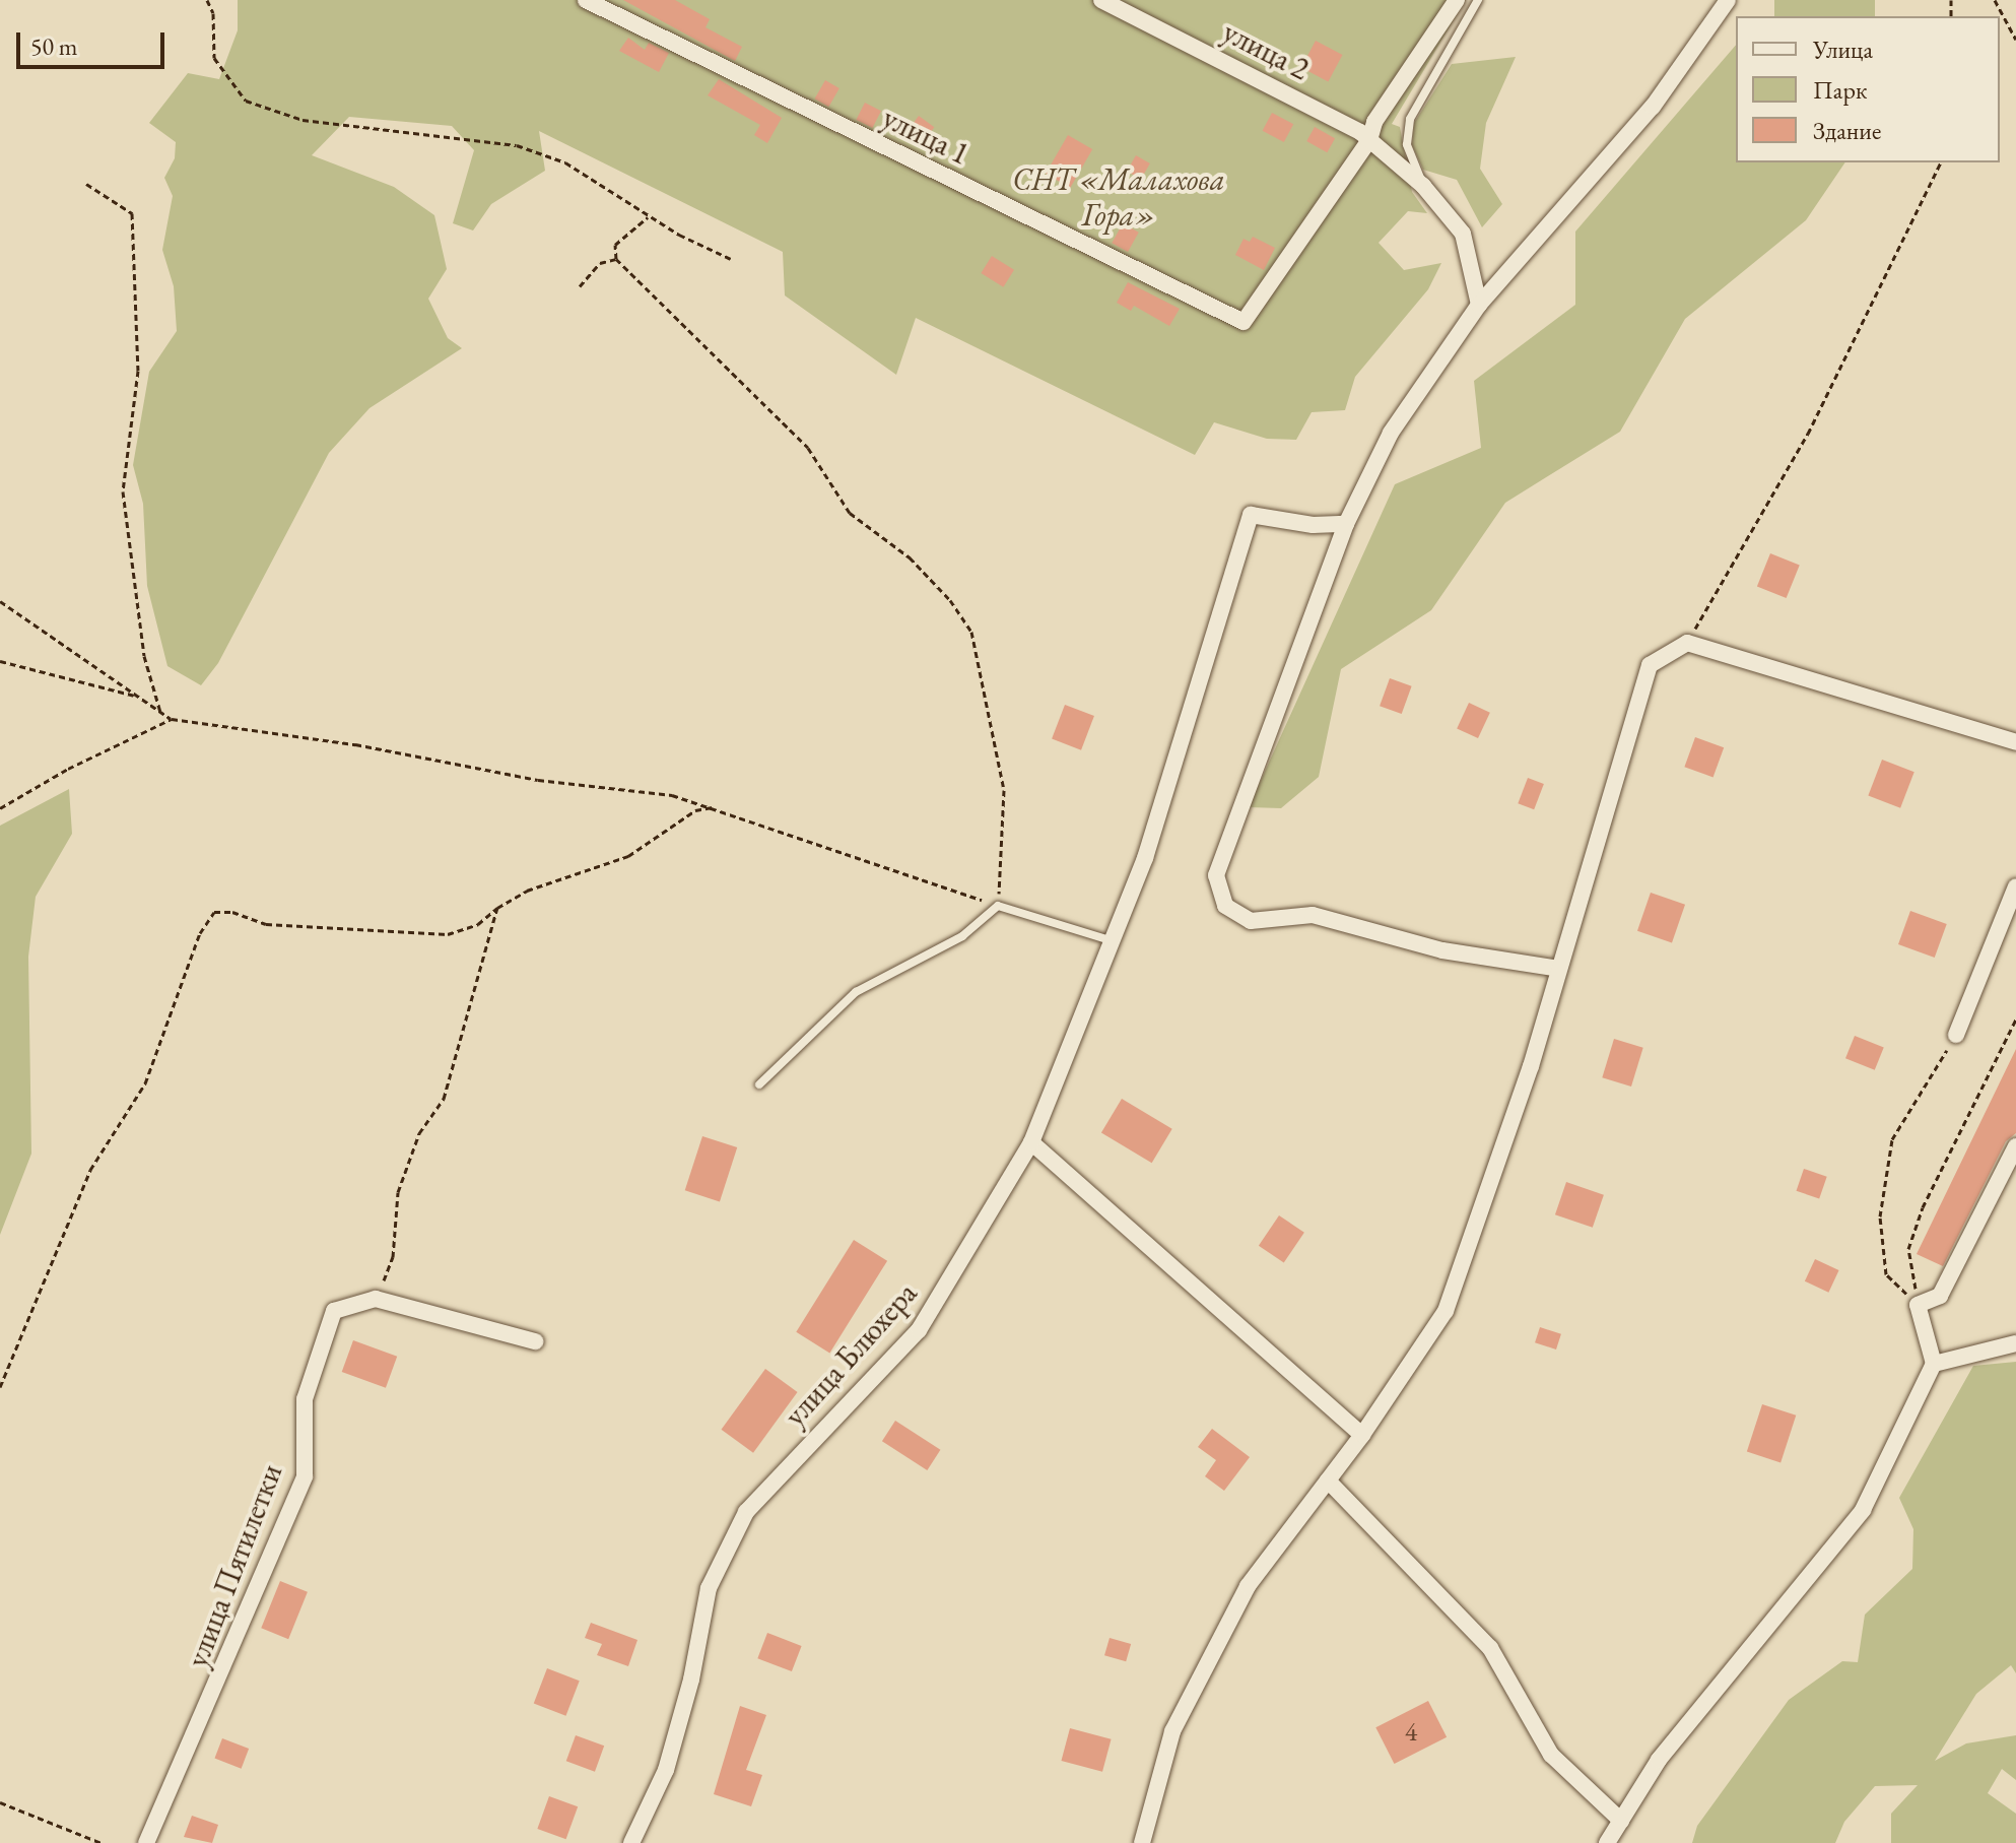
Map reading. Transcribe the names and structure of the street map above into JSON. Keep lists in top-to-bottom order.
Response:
{
  "streets": {
    "street": [
      "улица 2",
      "улица 1",
      "улица Блюхера",
      "улица Пятилетки"
    ]
  },
  "crossings": [
    ["улица 2", "улица 1"]
  ],
  "parks": ["СНТ «Малахова Гора»"],
  "house_numbers": ["4"],
  "legend": ["Улица", "Парк", "Здание"],
  "scale_bar": "50 m"
}
